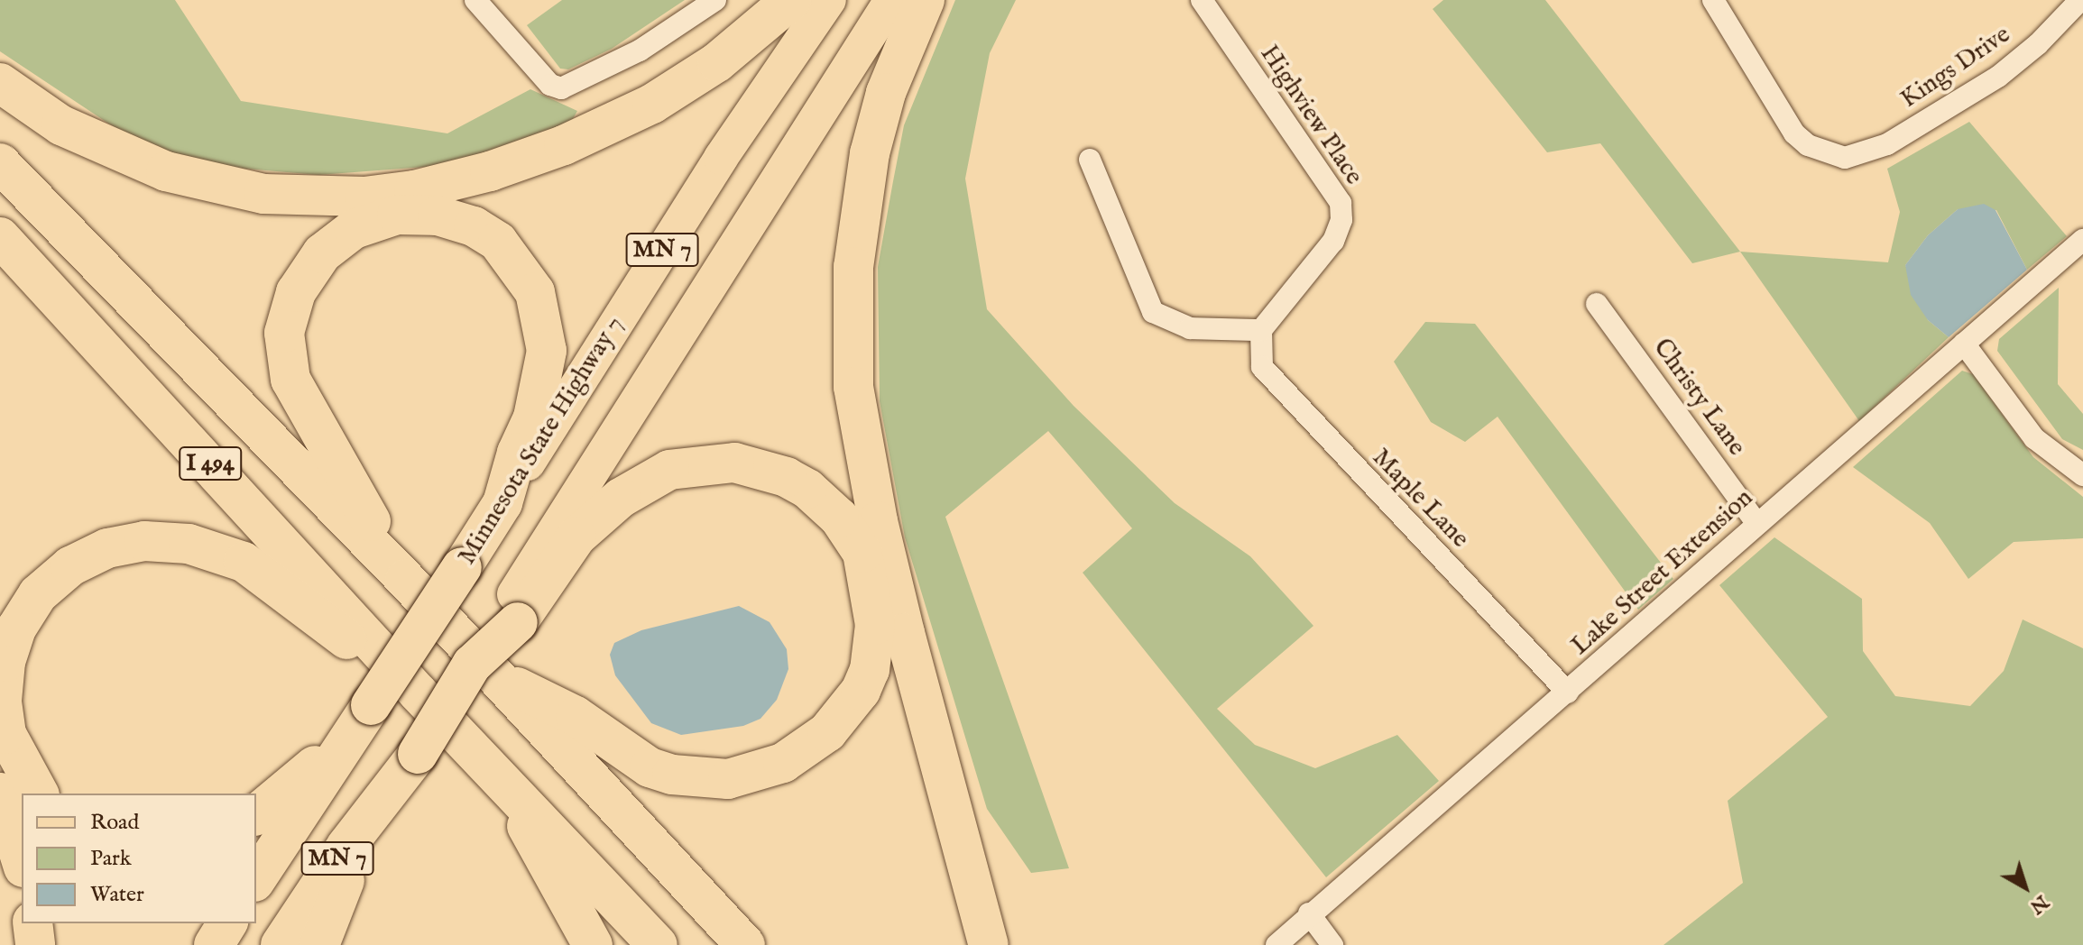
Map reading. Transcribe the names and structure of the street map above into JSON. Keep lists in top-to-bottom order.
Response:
{
  "streets": {
    "highway": ["MN 7", "Minnesota State Highway 7", "I 494"],
    "street": [
      "Kings Drive",
      "Highview Place",
      "Christy Lane",
      "Maple Lane",
      "Lake Street Extension"
    ]
  },
  "crossings": [
    ["Highview Place", "Maple Lane"],
    ["MN 7", "I 494"],
    ["Christy Lane", "Lake Street Extension"],
    ["Maple Lane", "Lake Street Extension"]
  ],
  "legend": ["Road", "Park", "Water"],
  "north": "bottom right"
}
